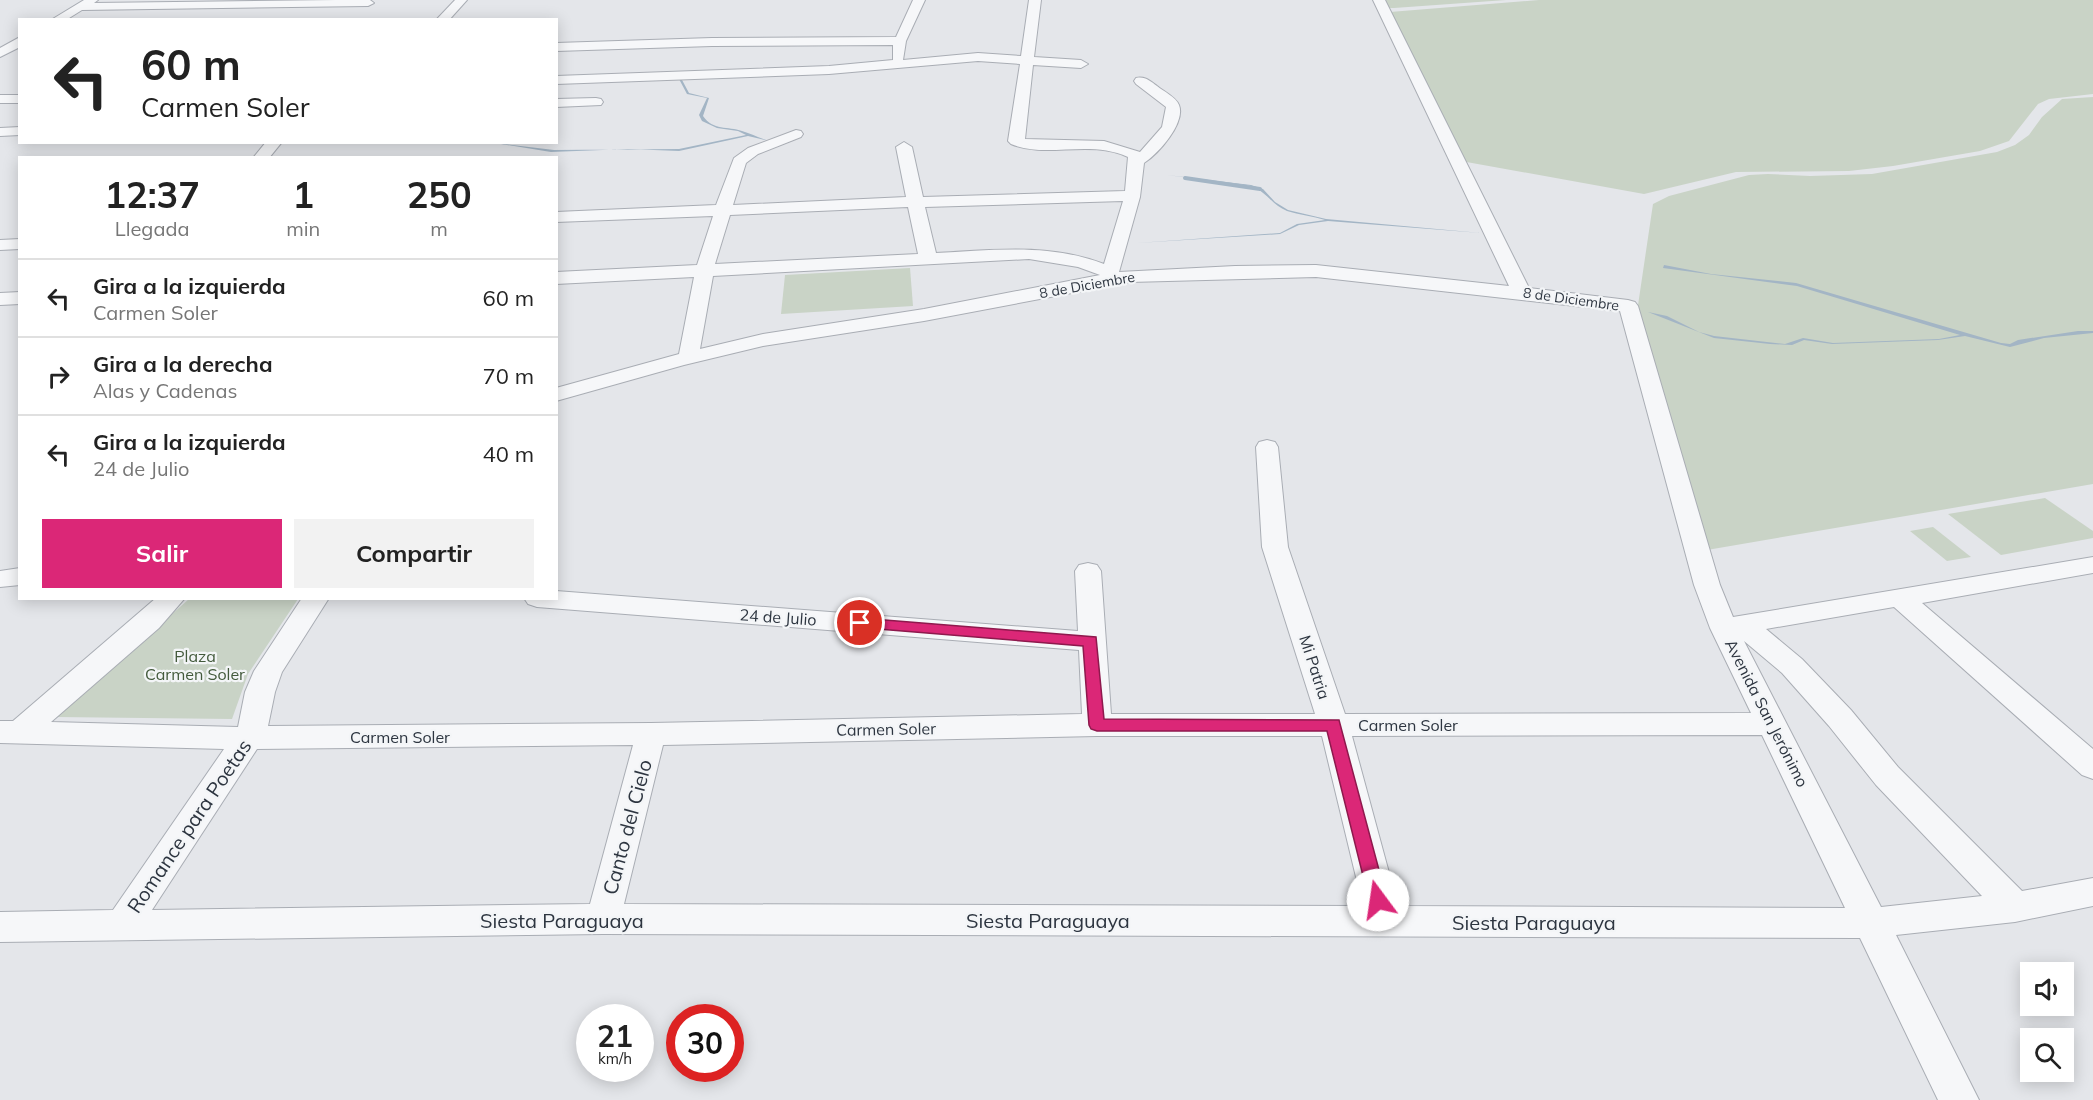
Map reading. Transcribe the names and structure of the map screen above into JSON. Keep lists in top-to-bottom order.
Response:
{
  "streets": {
    "street": [
      "8 de Diciembre",
      "24 de Julio",
      "Mi Patria",
      "Avenida San Jerónimo",
      "Carmen Soler",
      "Romance para Poetas",
      "Canto del Cielo",
      "Siesta Paraguaya"
    ]
  },
  "crossings": [
    ["8 de Diciembre", "Avenida San Jerónimo"],
    ["Mi Patria", "Carmen Soler"],
    ["Mi Patria", "Siesta Paraguaya"],
    ["Avenida San Jerónimo", "Carmen Soler"],
    ["Avenida San Jerónimo", "Siesta Paraguaya"],
    ["Carmen Soler", "Romance para Poetas"],
    ["Carmen Soler", "Canto del Cielo"],
    ["Romance para Poetas", "Siesta Paraguaya"],
    ["Canto del Cielo", "Siesta Paraguaya"]
  ],
  "parks": ["Plaza Carmen Soler"],
  "page": {
    "turn": ["60 m", "Carmen Soler"],
    "eta": [
      "12:37",
      "Llegada",
      "1",
      "min",
      "250",
      "m"
    ],
    "list": [
      {
        "name": "Gira a la izquierda",
        "note": "Carmen Soler",
        "value": "60 m"
      },
      {
        "name": "Gira a la derecha",
        "note": "Alas y Cadenas",
        "value": "70 m"
      },
      {
        "name": "Gira a la izquierda",
        "note": "24 de Julio",
        "value": "40 m"
      }
    ],
    "buttons": ["Salir", "Compartir"],
    "speed": "21 km/h",
    "limit": "30"
  }
}
